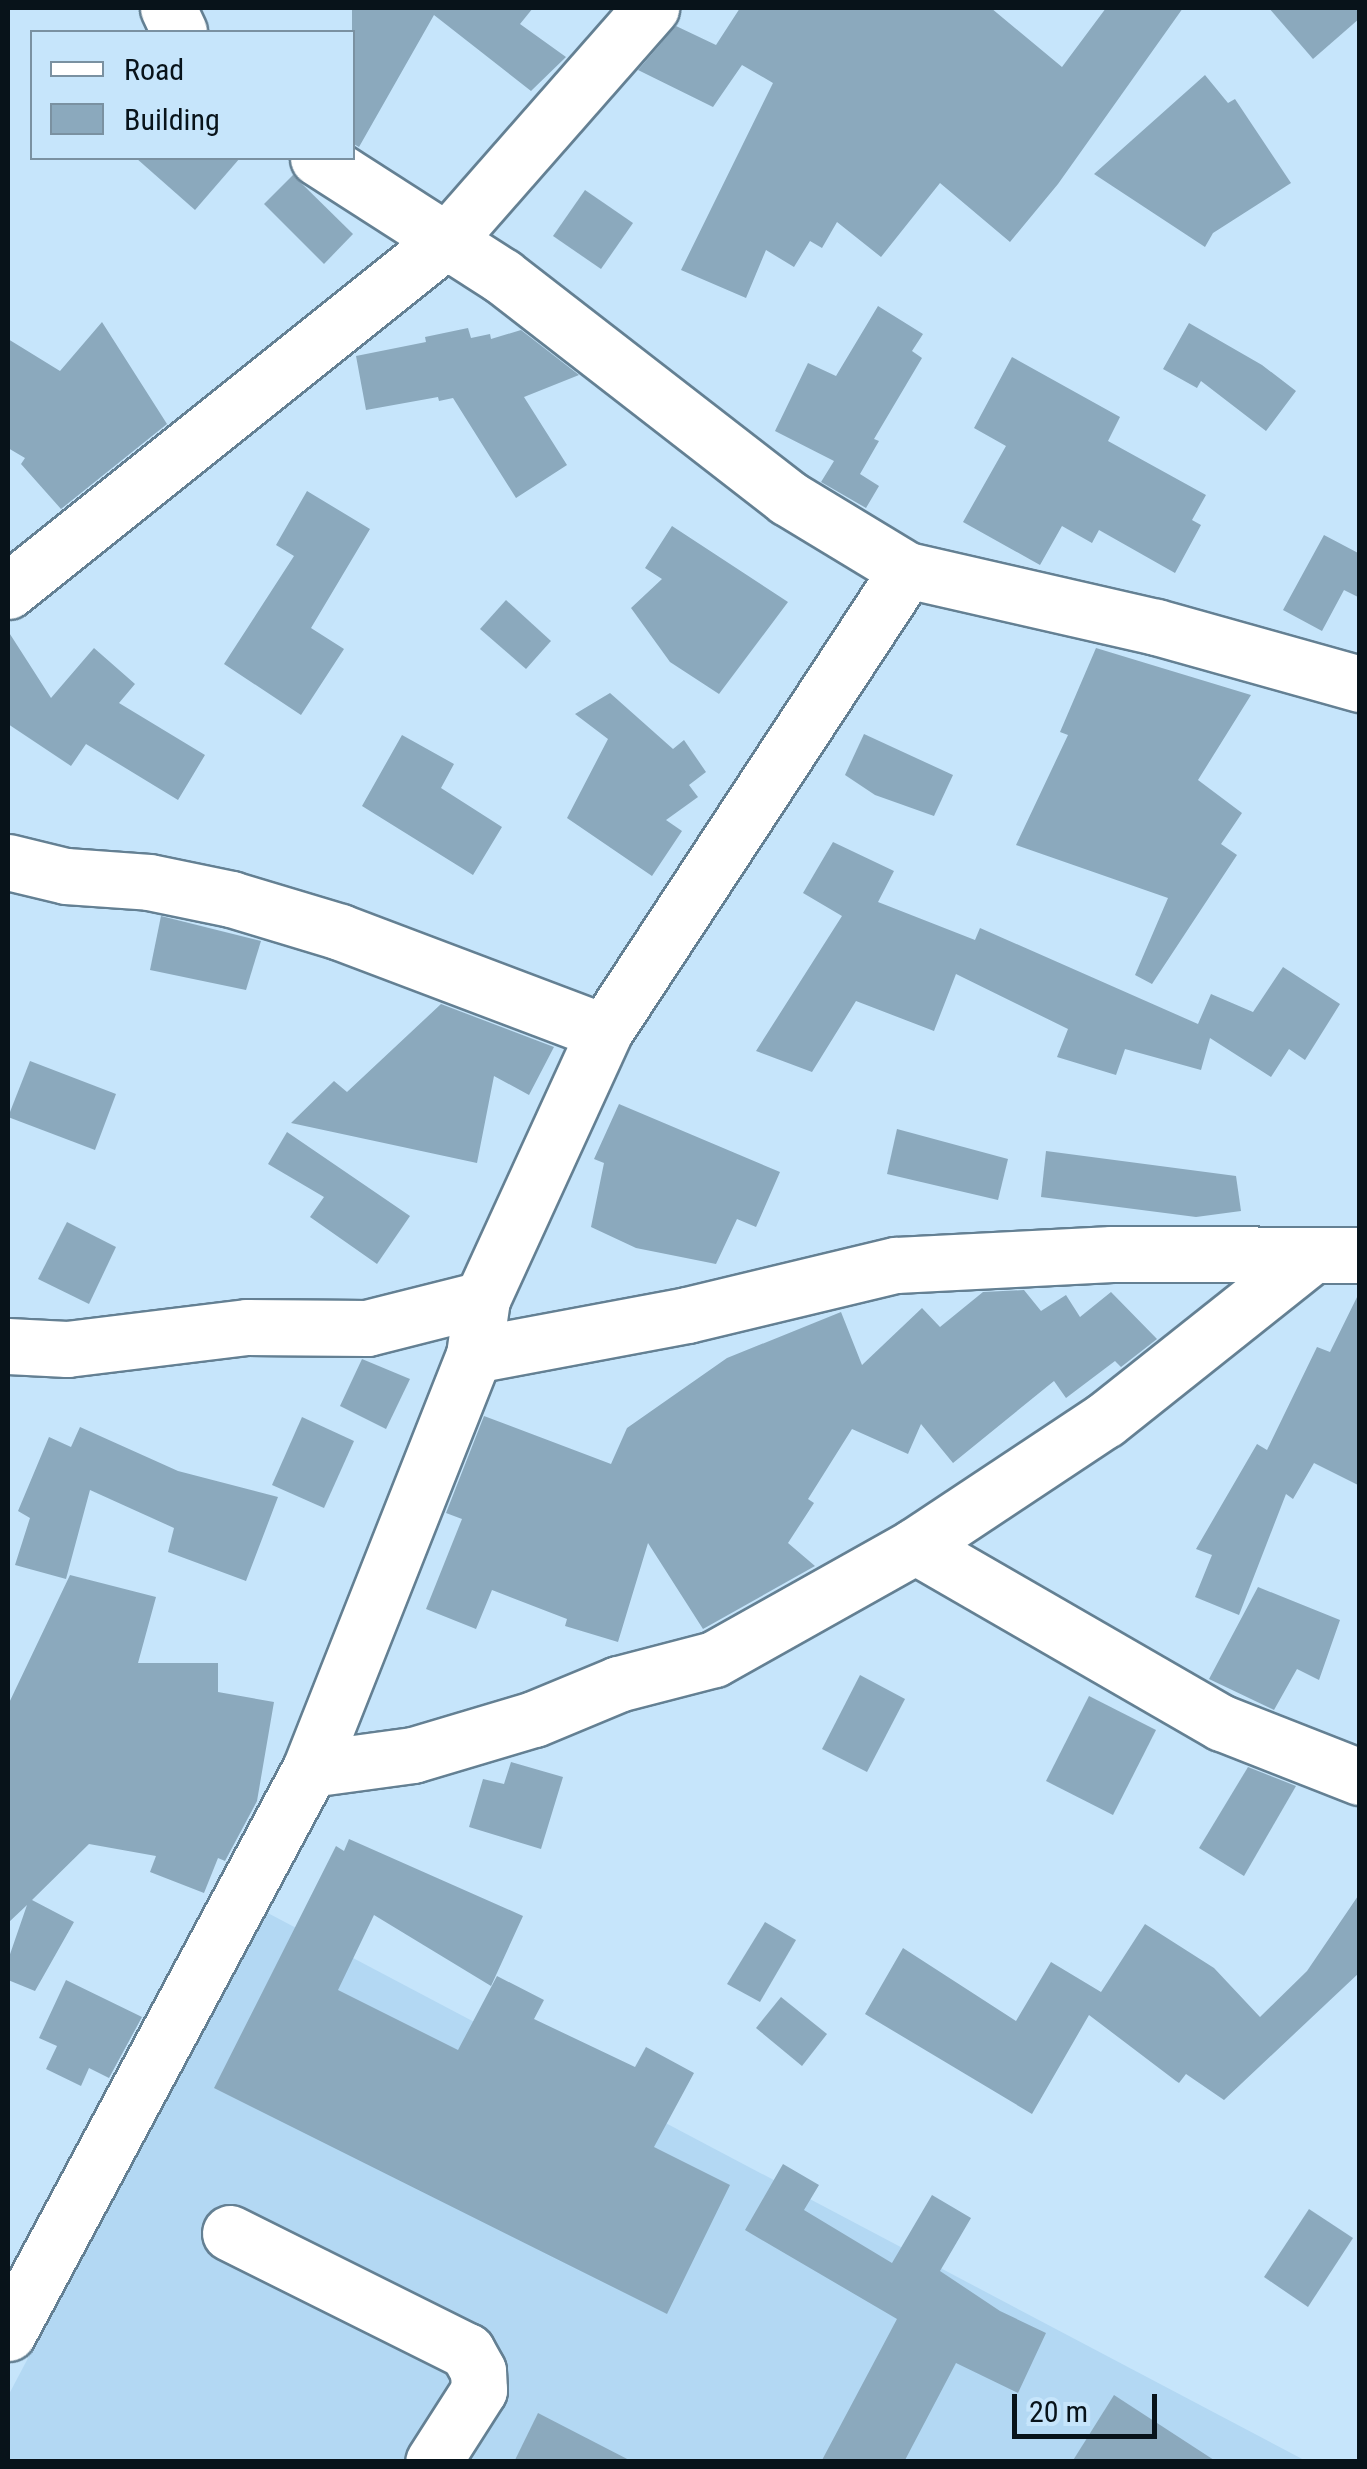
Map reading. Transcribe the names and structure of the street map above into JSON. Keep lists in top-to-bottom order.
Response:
{
  "legend": ["Road", "Building"],
  "scale_bar": "20 m"
}
